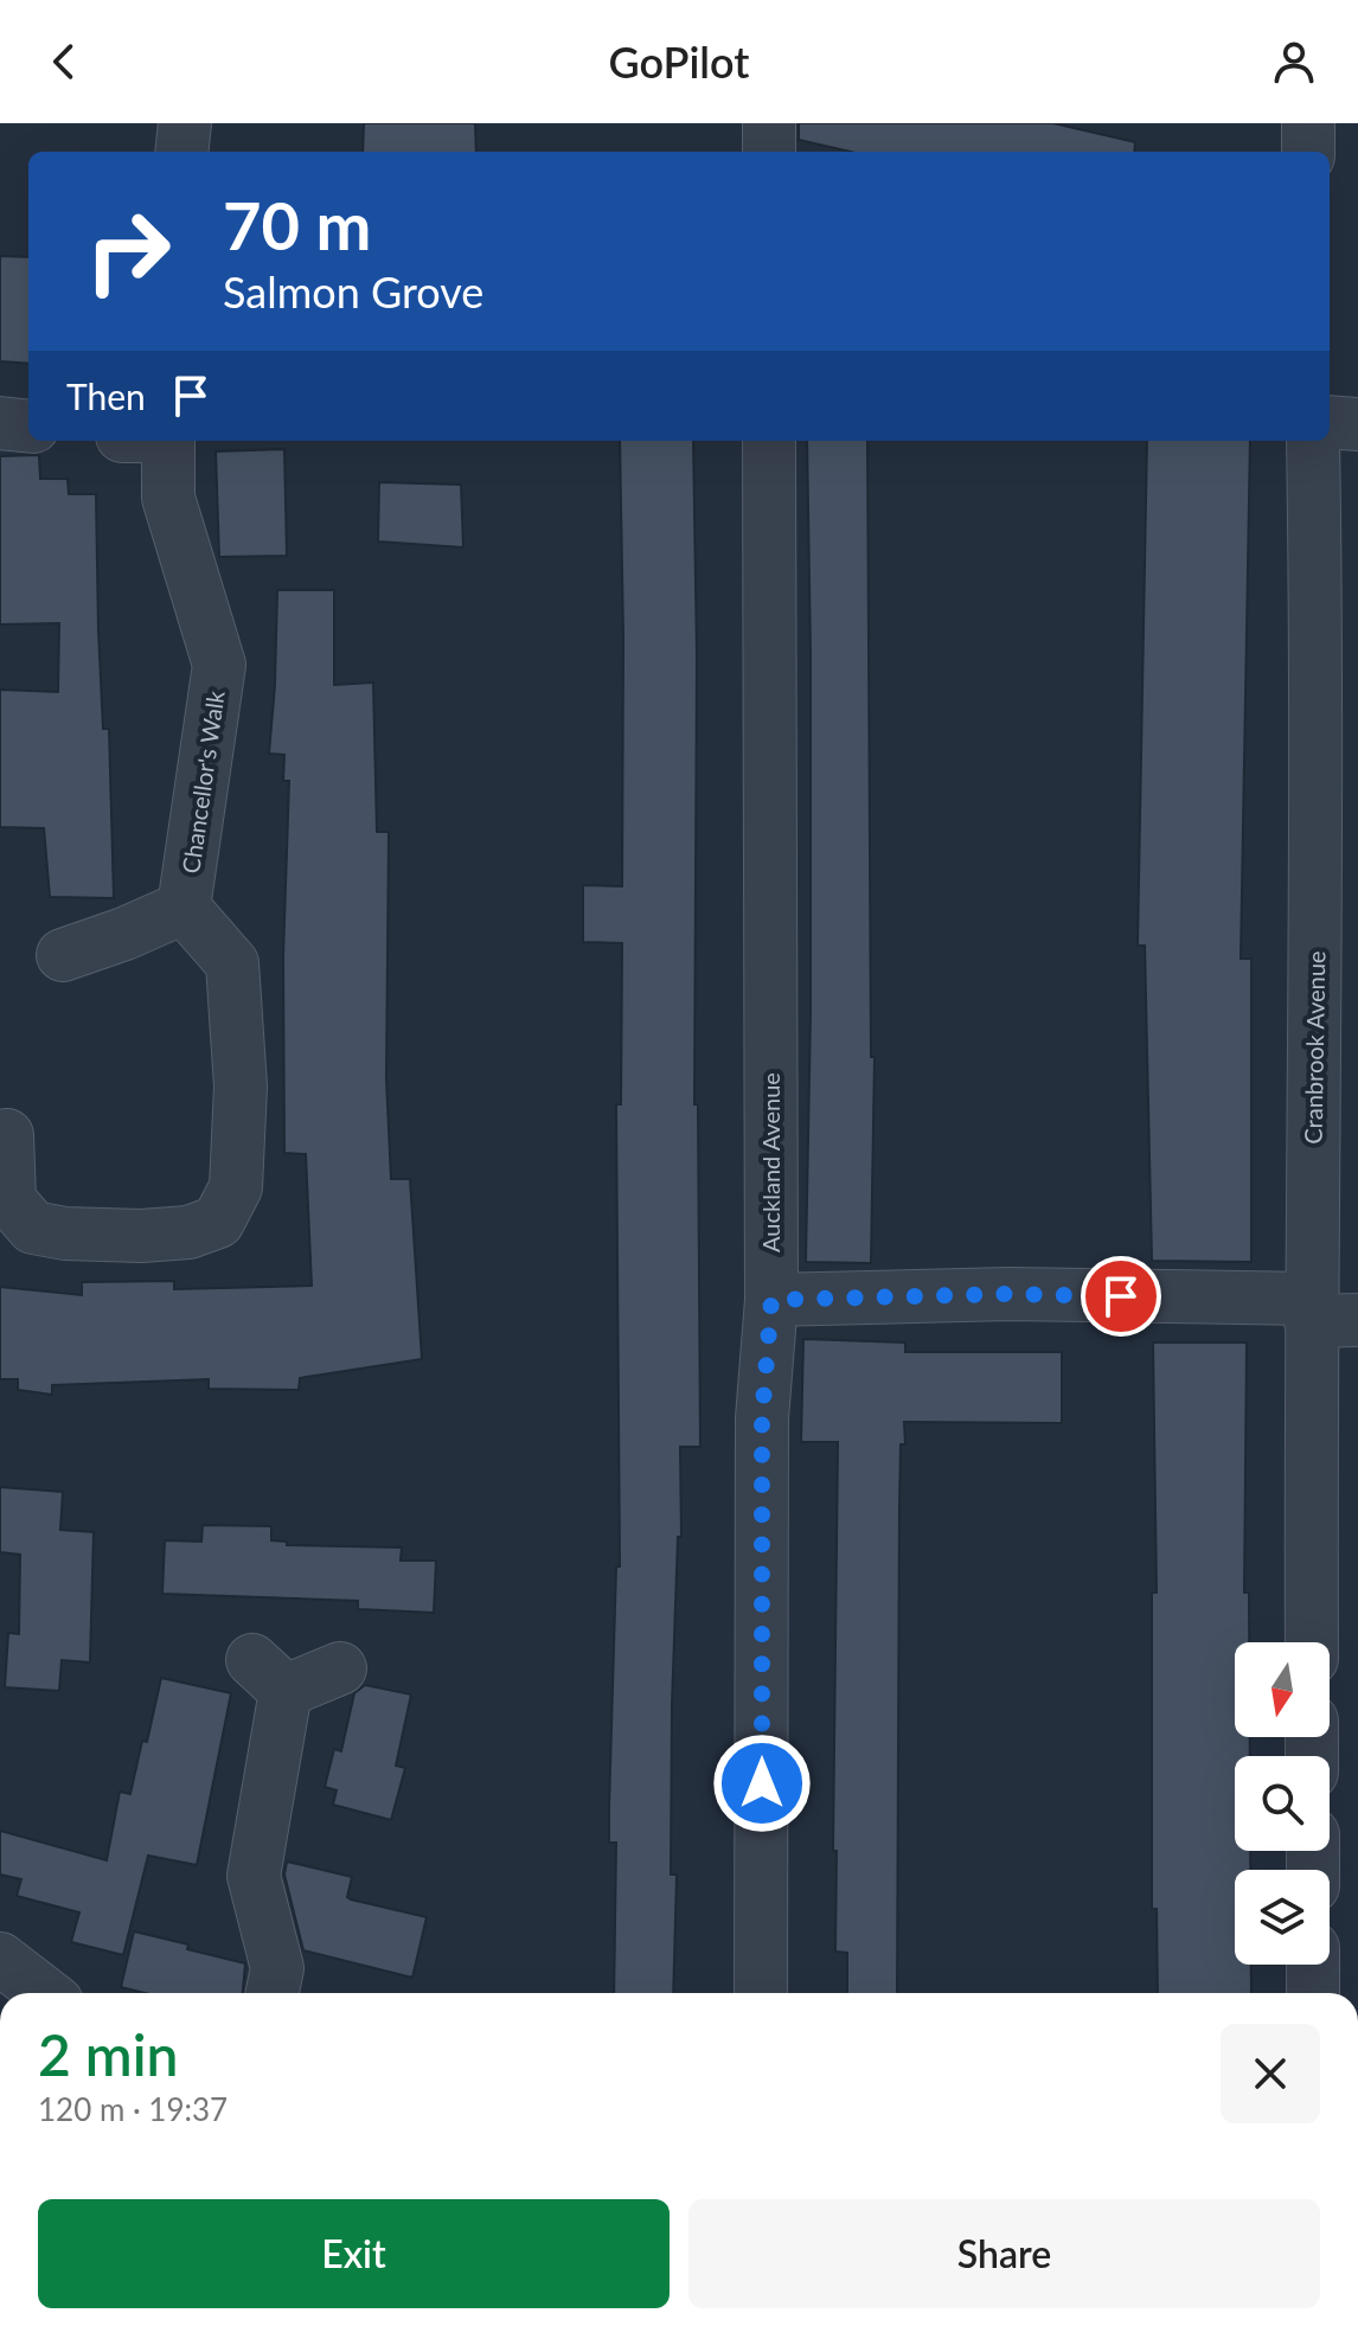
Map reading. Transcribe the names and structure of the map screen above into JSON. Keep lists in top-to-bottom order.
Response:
{
  "streets": {
    "street": ["Chancellor's Walk", "Cranbrook Avenue", "Auckland Avenue"]
  },
  "north": "bottom",
  "page": {
    "header": "GoPilot",
    "turn": ["70 m", "Salmon Grove"],
    "then": "Then",
    "heading": ["2 min", "120 m · 19:37"],
    "buttons": ["Exit", "Share"]
  }
}
